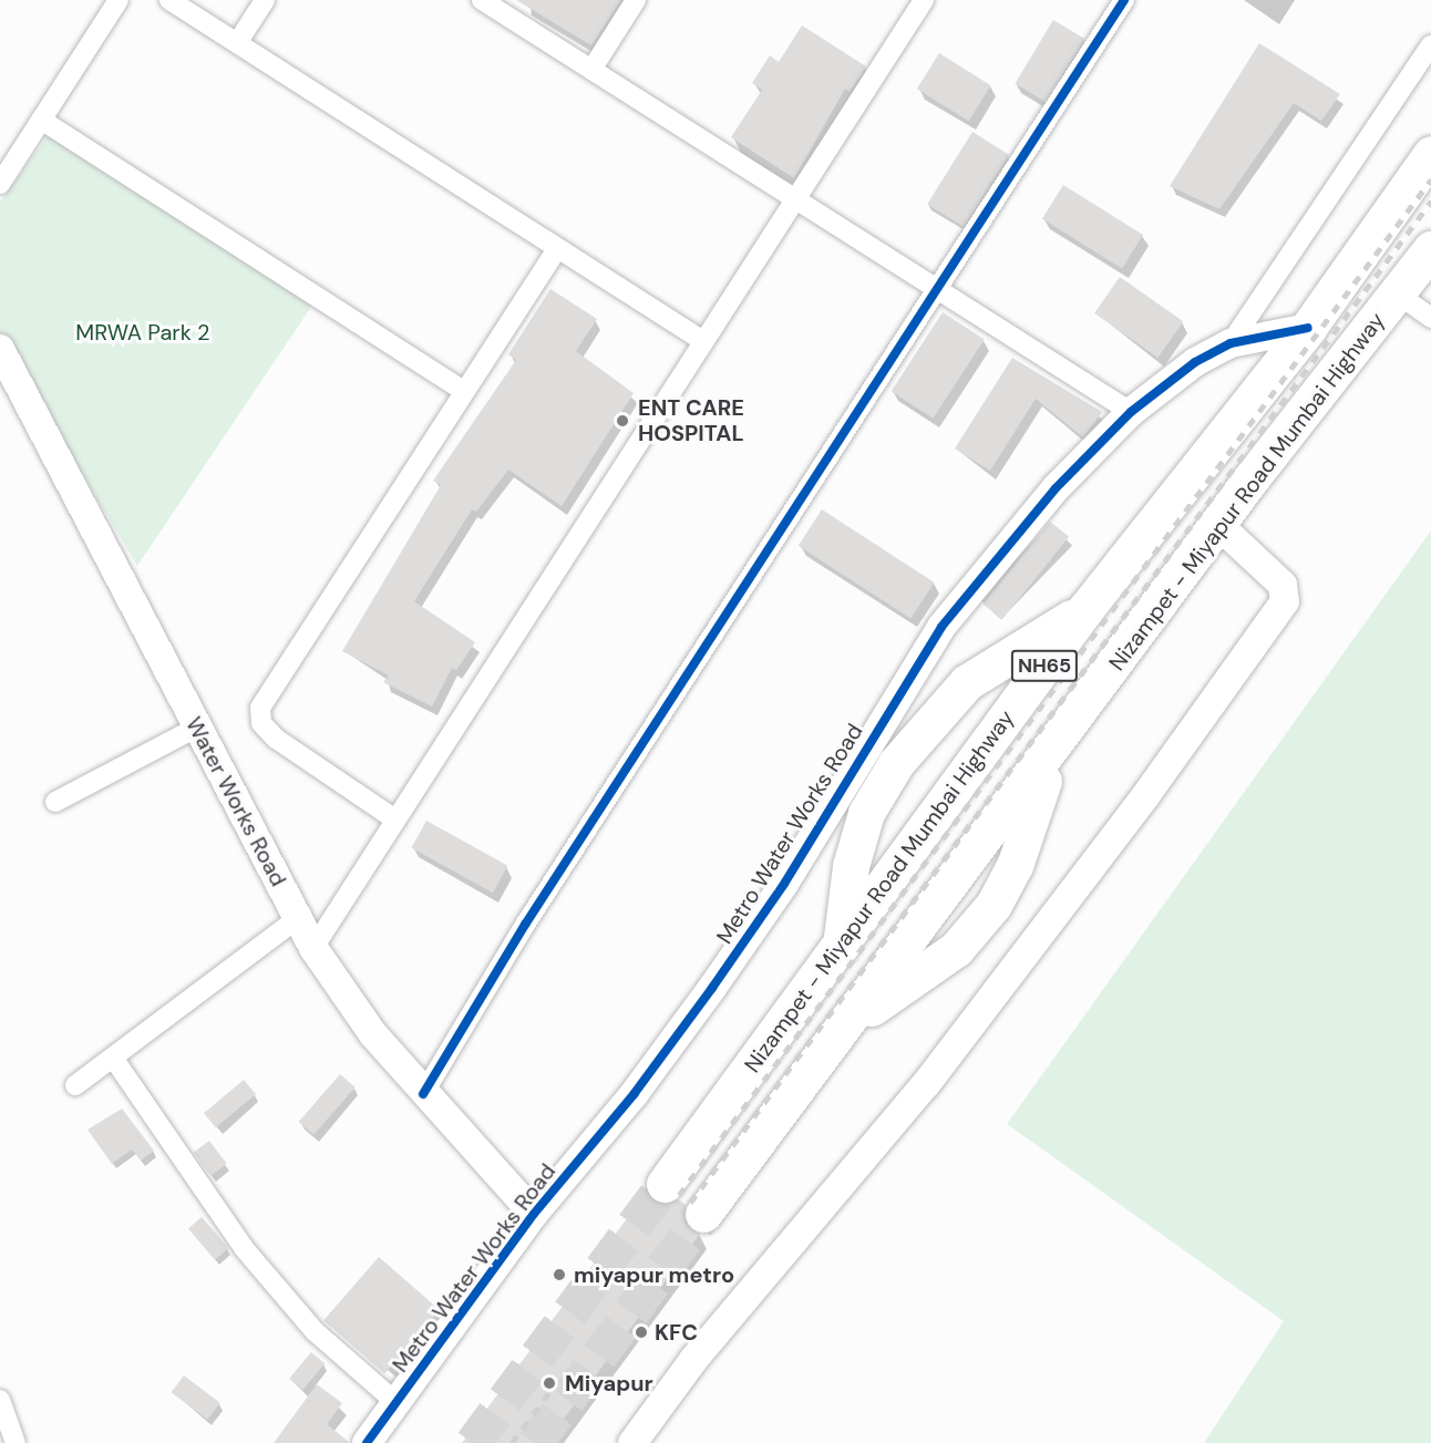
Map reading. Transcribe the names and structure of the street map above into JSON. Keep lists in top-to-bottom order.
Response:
{
  "streets": {
    "highway": ["Nizampet - Miyapur Road Mumbai Highway", "NH65"],
    "street": ["Water Works Road", "Metro Water Works Road"]
  },
  "crossings": [
    ["Nizampet - Miyapur Road Mumbai Highway", "Metro Water Works Road"],
    ["Water Works Road", "Metro Water Works Road"]
  ],
  "parks": ["MRWA Park 2"],
  "places": [
    "ENT CARE HOSPITAL",
    "miyapur metro",
    "KFC",
    "Miyapur"
  ]
}
